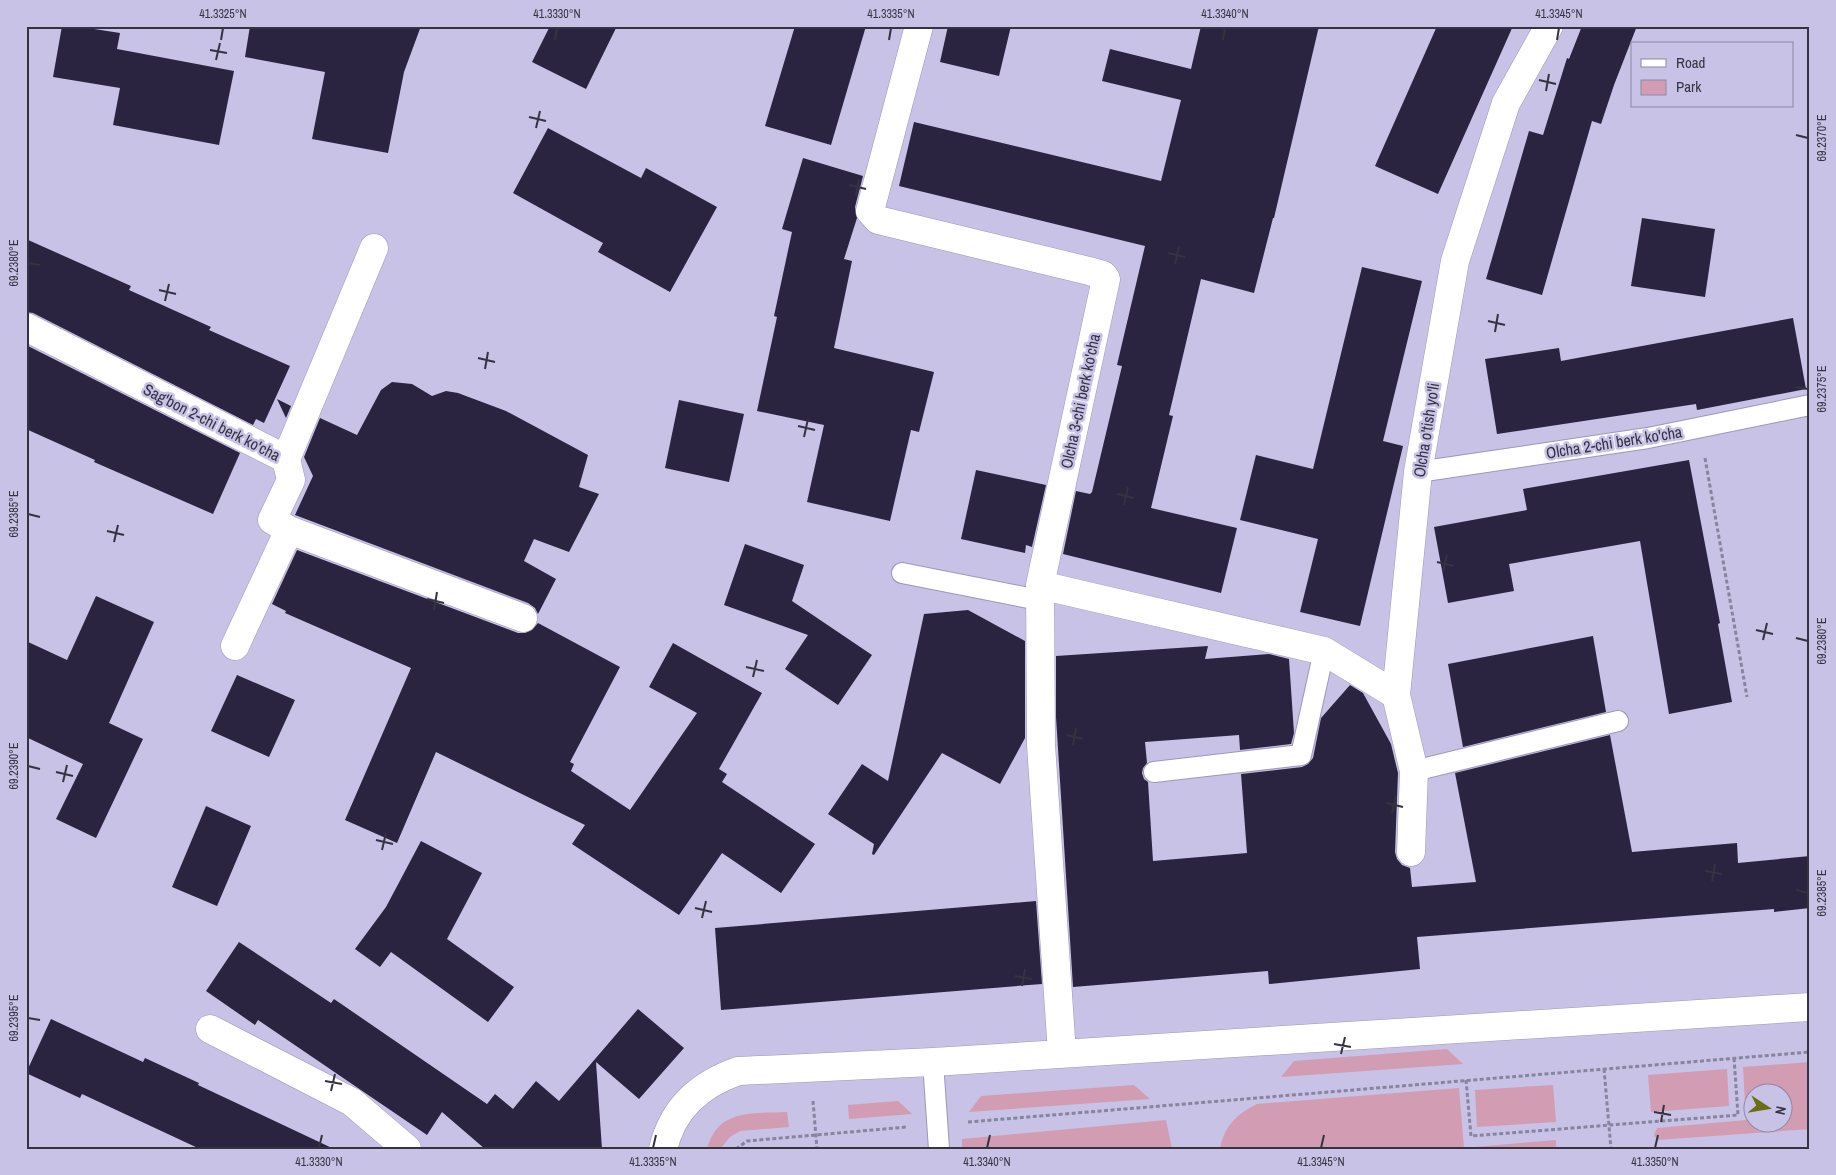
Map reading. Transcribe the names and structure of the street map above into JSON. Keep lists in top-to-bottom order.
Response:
{
  "streets": {
    "street": ["Olcha 3-chi berk ko'cha", "Sag'bon 2-chi berk ko'cha", "Olcha o'tish yo'li"],
    "lane": ["Olcha 2-chi berk ko'cha"]
  },
  "crossings": [
    ["Olcha o'tish yo'li", "Olcha 2-chi berk ko'cha"]
  ],
  "legend": ["Road", "Park"],
  "north": "right",
  "coordinates": [
    "41.3325°N",
    "41.3330°N",
    "41.3335°N",
    "41.3340°N",
    "41.3345°N",
    "69.2370°E",
    "69.2380°E",
    "69.2375°E",
    "69.2385°E",
    "69.2390°E",
    "69.2395°E",
    "41.3350°N"
  ]
}
